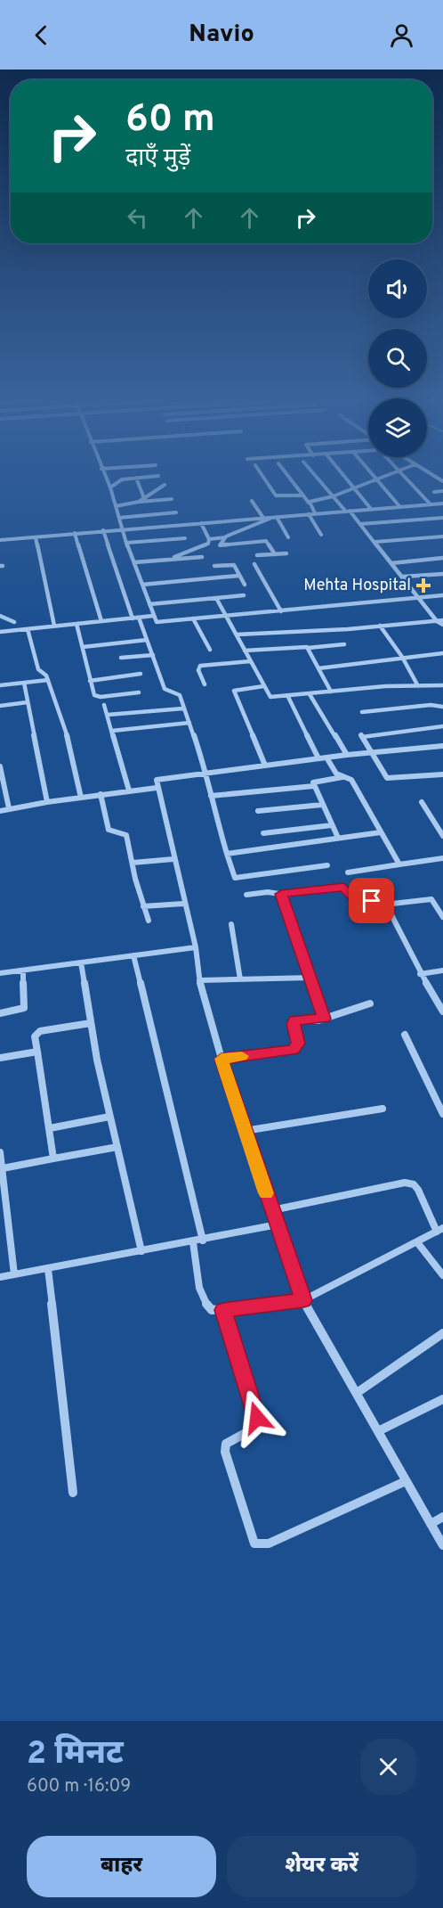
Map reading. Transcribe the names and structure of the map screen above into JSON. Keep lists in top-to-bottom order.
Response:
{
  "places": {
    "health": ["Mehta Hospital"]
  },
  "page": {
    "header": "Navio",
    "turn": ["60 m", "दाएँ मुड़ें"],
    "heading": ["2 मिनट", "600 m · 16:09"],
    "buttons": ["बाहर", "शेयर करें"]
  }
}
